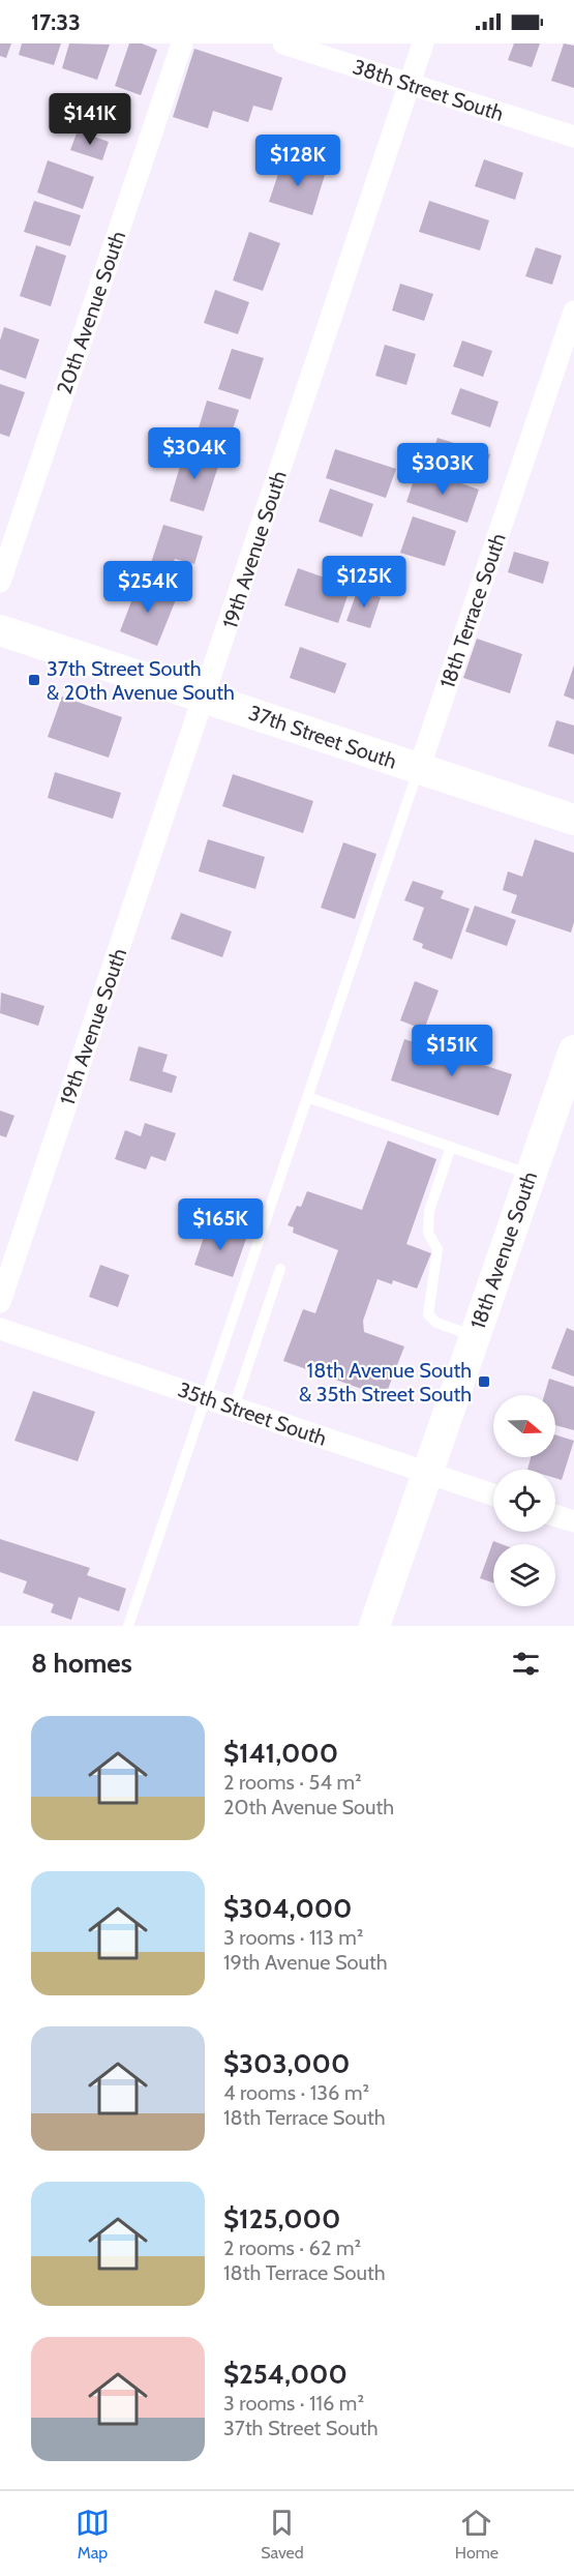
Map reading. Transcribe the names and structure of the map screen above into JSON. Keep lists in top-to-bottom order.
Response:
{
  "streets": {
    "street": [
      "38th Street South",
      "20th Avenue South",
      "19th Avenue South",
      "18th Terrace South",
      "37th Street South",
      "18th Avenue South",
      "35th Street South"
    ]
  },
  "crossings": [
    ["38th Street South", "19th Avenue South"],
    ["19th Avenue South", "37th Street South"],
    ["18th Terrace South", "37th Street South"],
    ["18th Avenue South", "35th Street South"]
  ],
  "places": {
    "transit": ["37th Street South & 20th Avenue South", "18th Avenue South & 35th Street South"]
  },
  "north": "right",
  "page": {
    "status": "17:33",
    "price": [
      "$141K",
      "$128K",
      "$304K",
      "$303K",
      "$125K",
      "$254K",
      "$151K",
      "$165K"
    ],
    "heading": "8 homes",
    "list": [
      {
        "name": "$141,000",
        "note": "2 rooms · 54 m² · 20th Avenue South"
      },
      {
        "name": "$304,000",
        "note": "3 rooms · 113 m² · 19th Avenue South"
      },
      {
        "name": "$303,000",
        "note": "4 rooms · 136 m² · 18th Terrace South"
      },
      {
        "name": "$125,000",
        "note": "2 rooms · 62 m² · 18th Terrace South"
      },
      {
        "name": "$254,000",
        "note": "3 rooms · 116 m² · 37th Street South"
      }
    ],
    "tabs": ["Map", "Saved", "Home"]
  }
}
